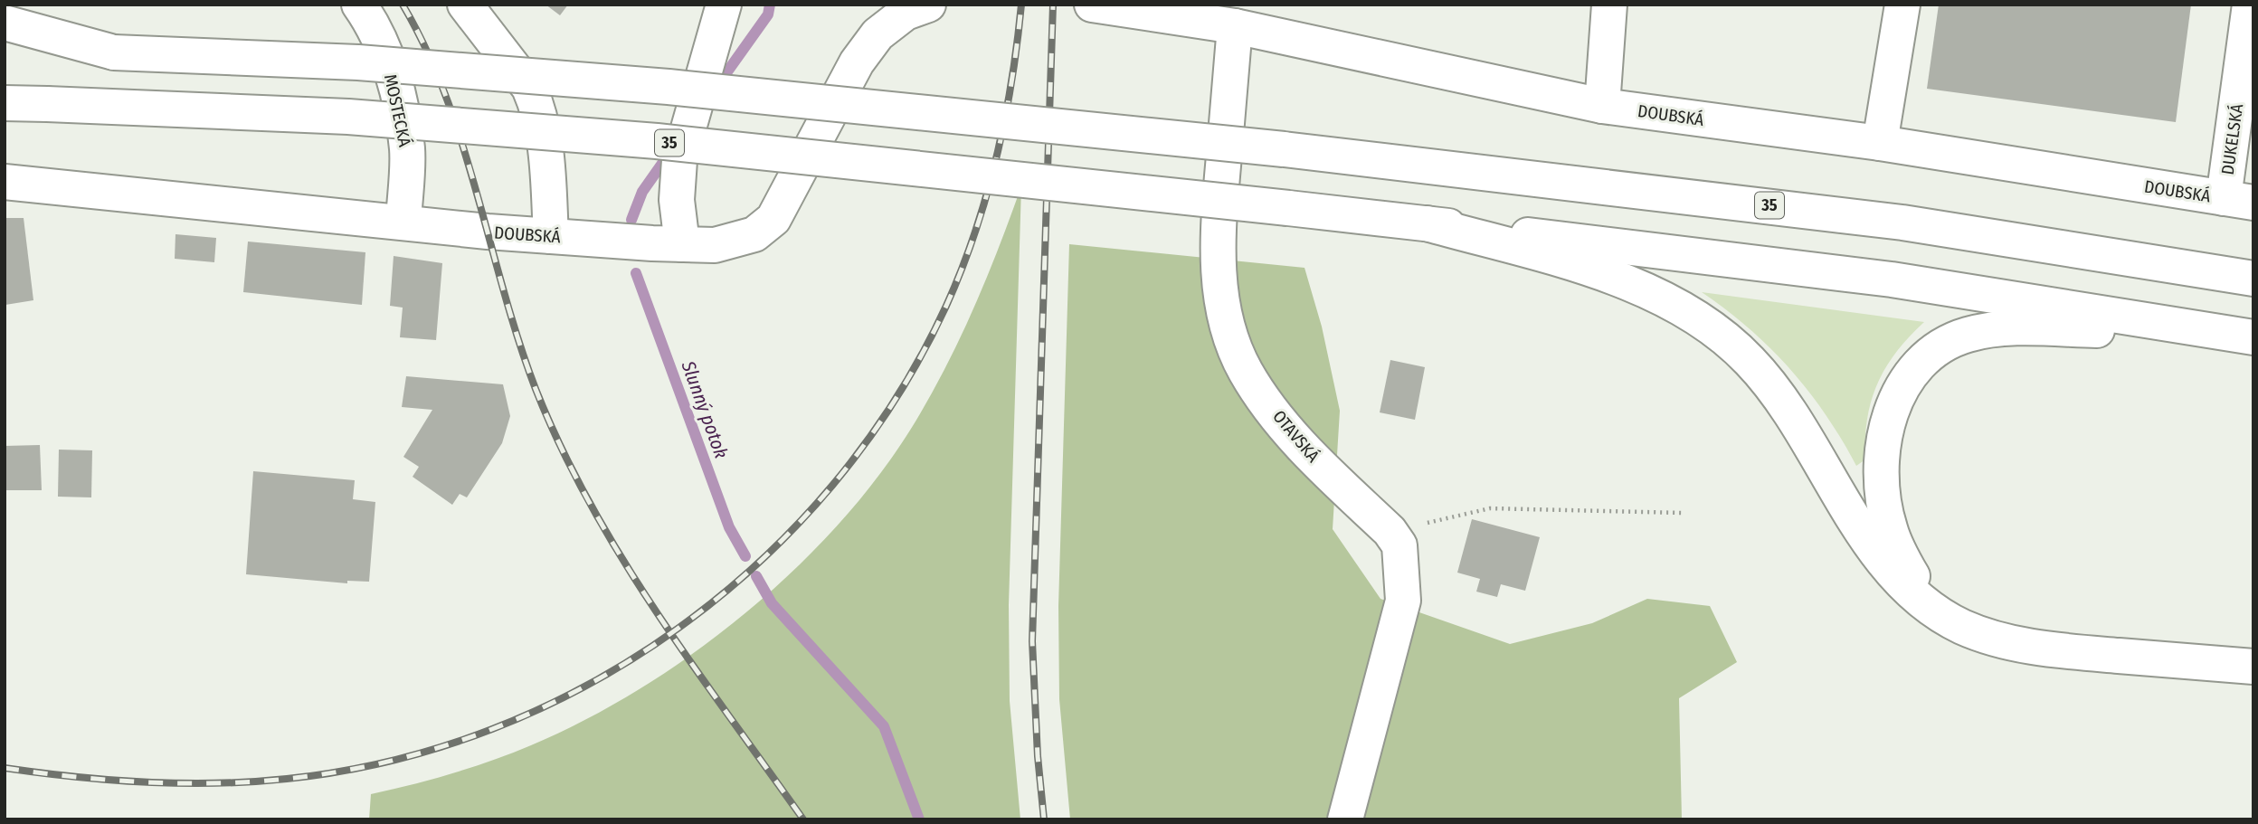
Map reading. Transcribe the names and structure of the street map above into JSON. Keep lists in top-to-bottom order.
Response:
{
  "streets": {
    "main road": [
      "MOSTECKÁ",
      "DOUBSKÁ",
      "DUKELSKÁ",
      "35",
      "OTAVSKÁ"
    ]
  },
  "crossings": [
    ["MOSTECKÁ", "DOUBSKÁ"],
    ["DOUBSKÁ", "DUKELSKÁ"],
    ["DOUBSKÁ", "OTAVSKÁ"]
  ],
  "water": ["Slunný potok"]
}
